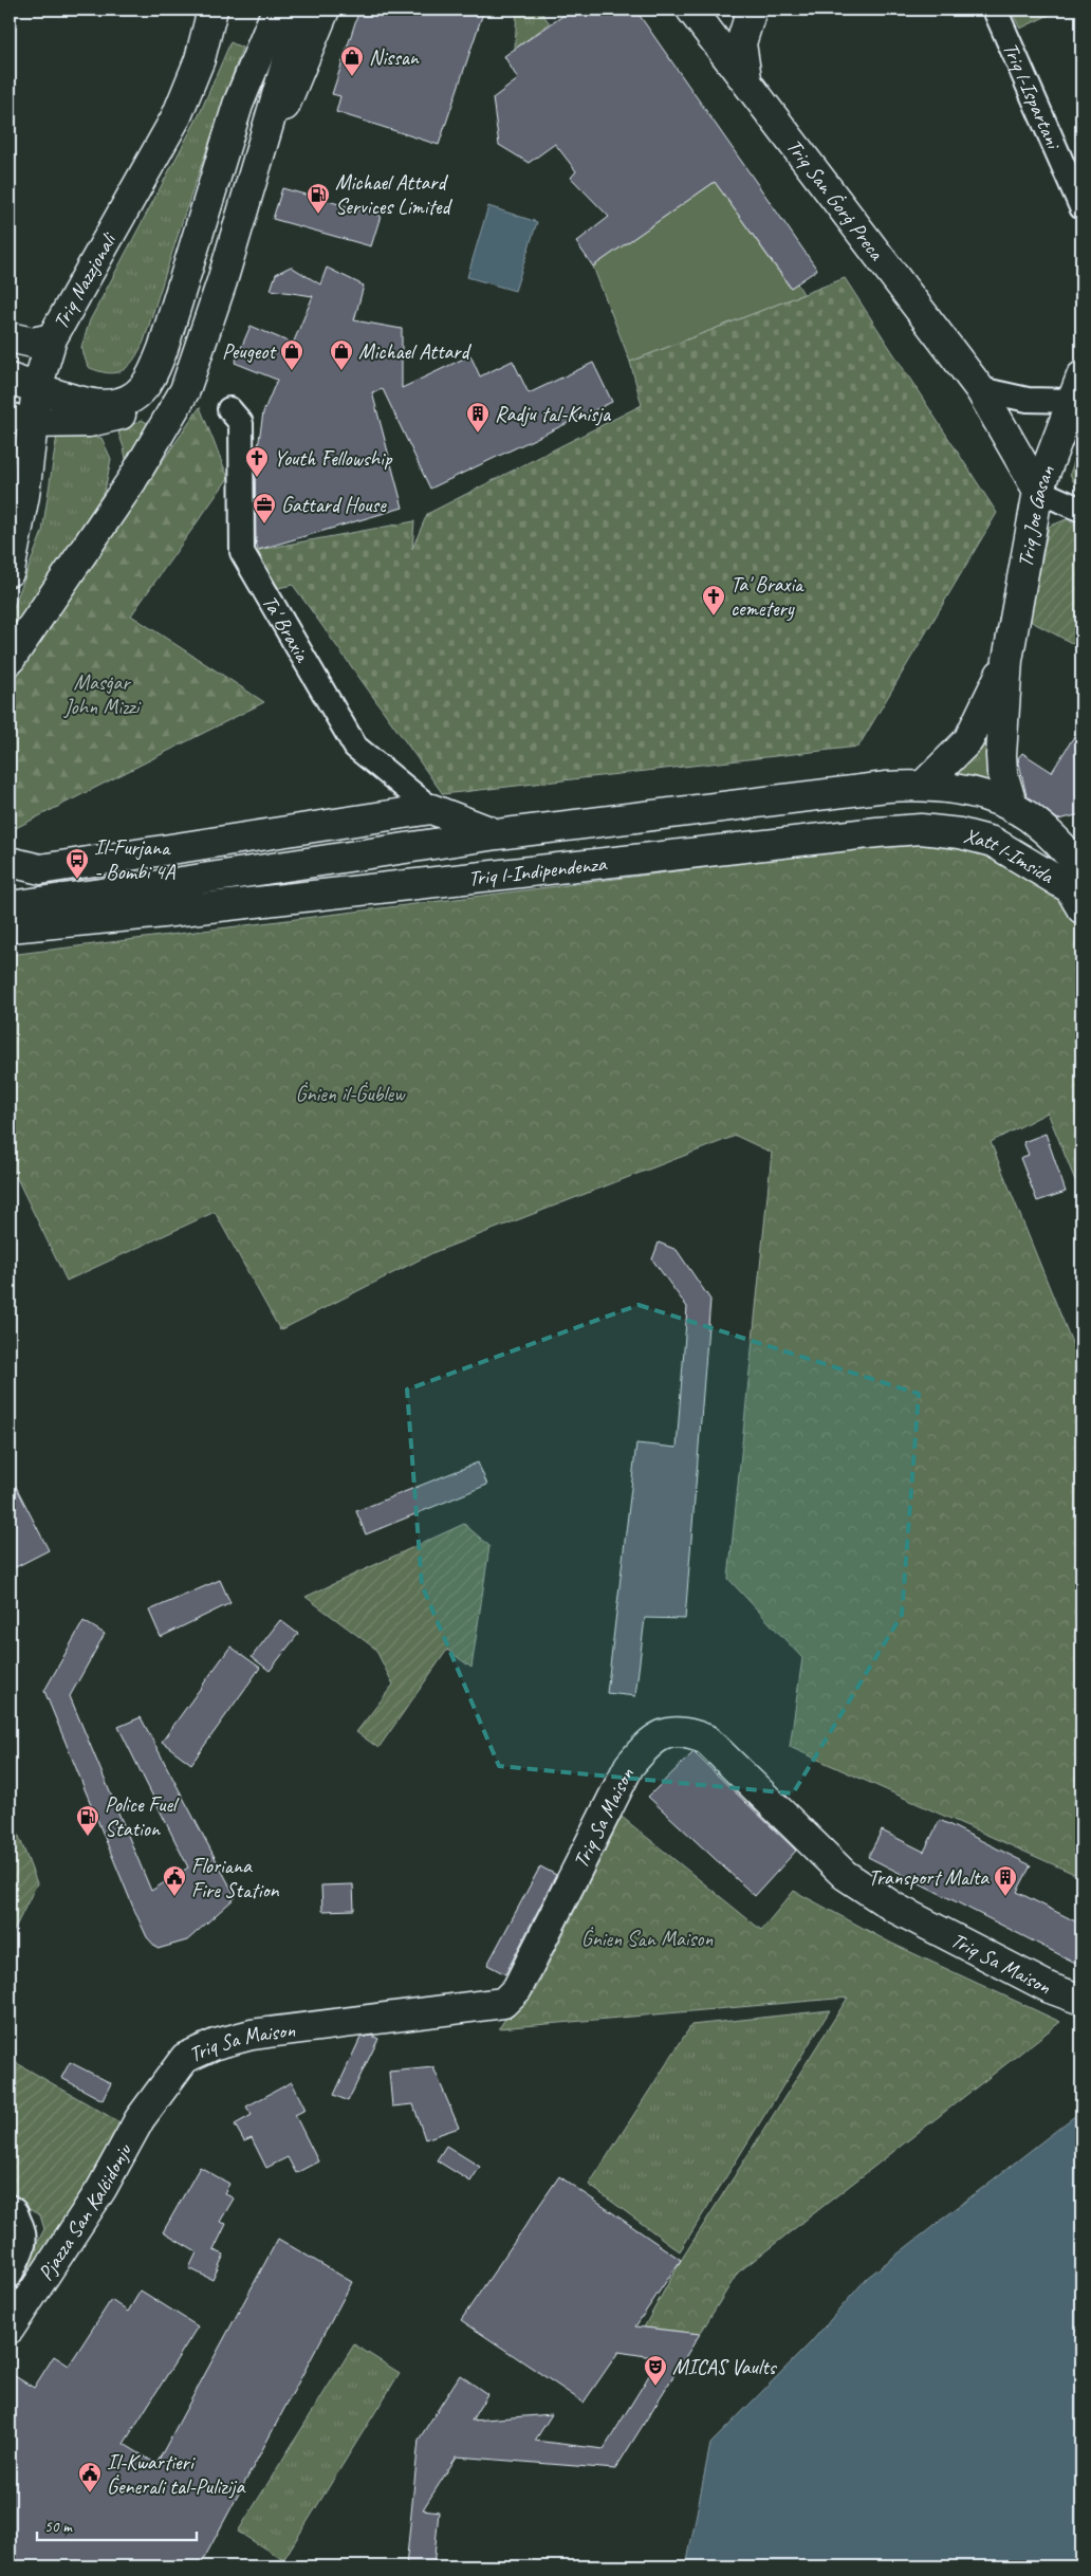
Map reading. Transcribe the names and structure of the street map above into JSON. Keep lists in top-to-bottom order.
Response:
{
  "streets": {
    "main road": [
      "Triq San Ġorġ Preca",
      "Triq Nazzjonali",
      "Triq Joe Gasan",
      "Xatt l-Imsida",
      "Triq l-Indipendenza",
      "Triq Sa Maison",
      "Pjazza San Kalċidonju"
    ],
    "street": ["Triq l-Ispartani", "Ta' Braxia"]
  },
  "crossings": [
    ["Triq San Ġorġ Preca", "Triq Joe Gasan"],
    ["Triq Joe Gasan", "Xatt l-Imsida"],
    ["Triq Joe Gasan", "Triq l-Indipendenza"],
    ["Xatt l-Imsida", "Triq l-Indipendenza"],
    ["Triq Sa Maison", "Pjazza San Kalċidonju"]
  ],
  "parks": ["Masġar John Mizzi", "Ġnien il-Ġublew", "Ġnien San Maison"],
  "places": {
    "shop": ["Nissan", "Peugeot", "Michael Attard"],
    "fuel station": ["Michael Attard Services Limited", "Police Fuel Station"],
    "building": ["Radju tal-Knisja", "Transport Malta"],
    "church": ["Youth Fellowship", "Ta' Braxia cemetery"],
    "office": ["Gattard House"],
    "bus stop": ["Il-Furjana - Bombi 4A"],
    "public building": ["Floriana Fire Station", "Il-Kwartieri Ġenerali tal-Pulizija"],
    "theatre": ["MICAS Vaults"]
  },
  "scale_bar": "50 m"
}
